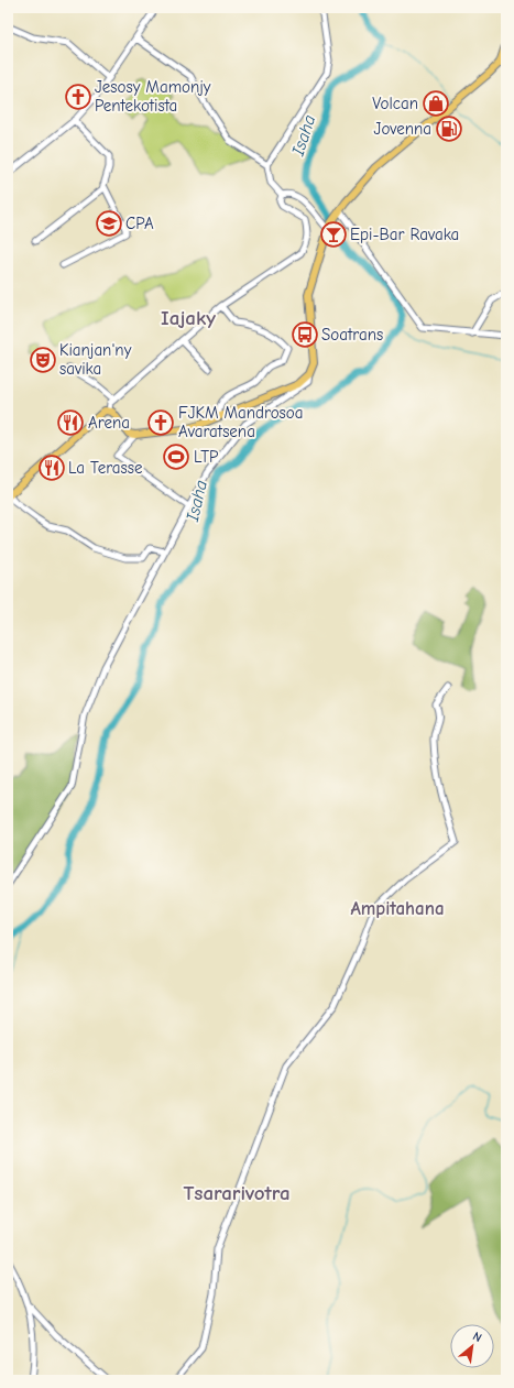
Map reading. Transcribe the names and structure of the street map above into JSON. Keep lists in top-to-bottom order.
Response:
{
  "districts": ["Iajaky", "Ampitahana", "Tsararivotra"],
  "water": ["Isaha"],
  "places": {
    "church": ["Jesosy Mamonjy Pentekotista", "FJKM Mandrosoa Avaratsena"],
    "shop": ["Volcan"],
    "fuel station": ["Jovenna"],
    "school or university": ["CPA"],
    "bar": ["Epi-Bar Ravaka"],
    "bus stop": ["Soatrans"],
    "theatre": ["Kianjan'ny savika"],
    "restaurant": ["Arena", "La Terasse"],
    "sports": ["LTP"]
  },
  "north": "top right"
}
